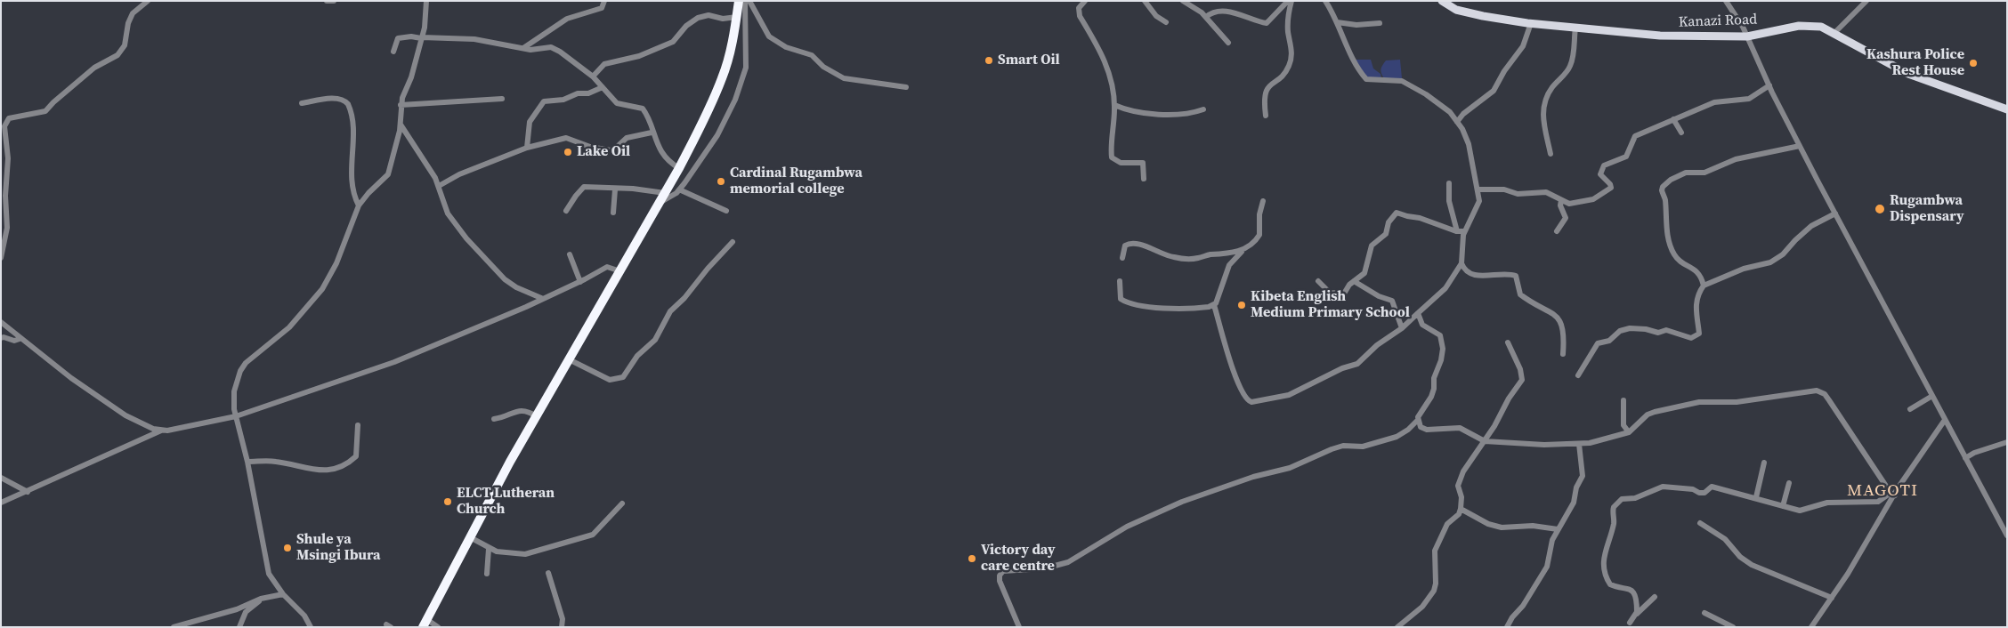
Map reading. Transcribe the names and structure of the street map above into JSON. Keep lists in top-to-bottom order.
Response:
{
  "streets": {
    "main road": ["Kanazi Road"]
  },
  "districts": ["MAGOTI"],
  "places": [
    "Smart Oil",
    "Kashura Police Rest House",
    "Lake Oil",
    "Cardinal Rugambwa memorial college",
    "Rugambwa Dispensary",
    "Kibeta English Medium Primary School",
    "ELCT Lutheran Church",
    "Shule ya Msingi Ibura",
    "Victory day care centre"
  ]
}
